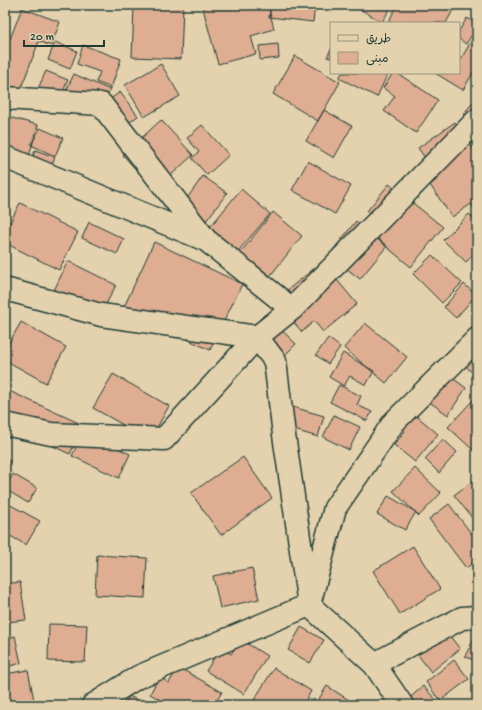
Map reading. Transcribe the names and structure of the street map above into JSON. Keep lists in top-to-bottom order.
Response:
{
  "legend": ["طريق", "مبنى"],
  "scale_bar": "20 m"
}
